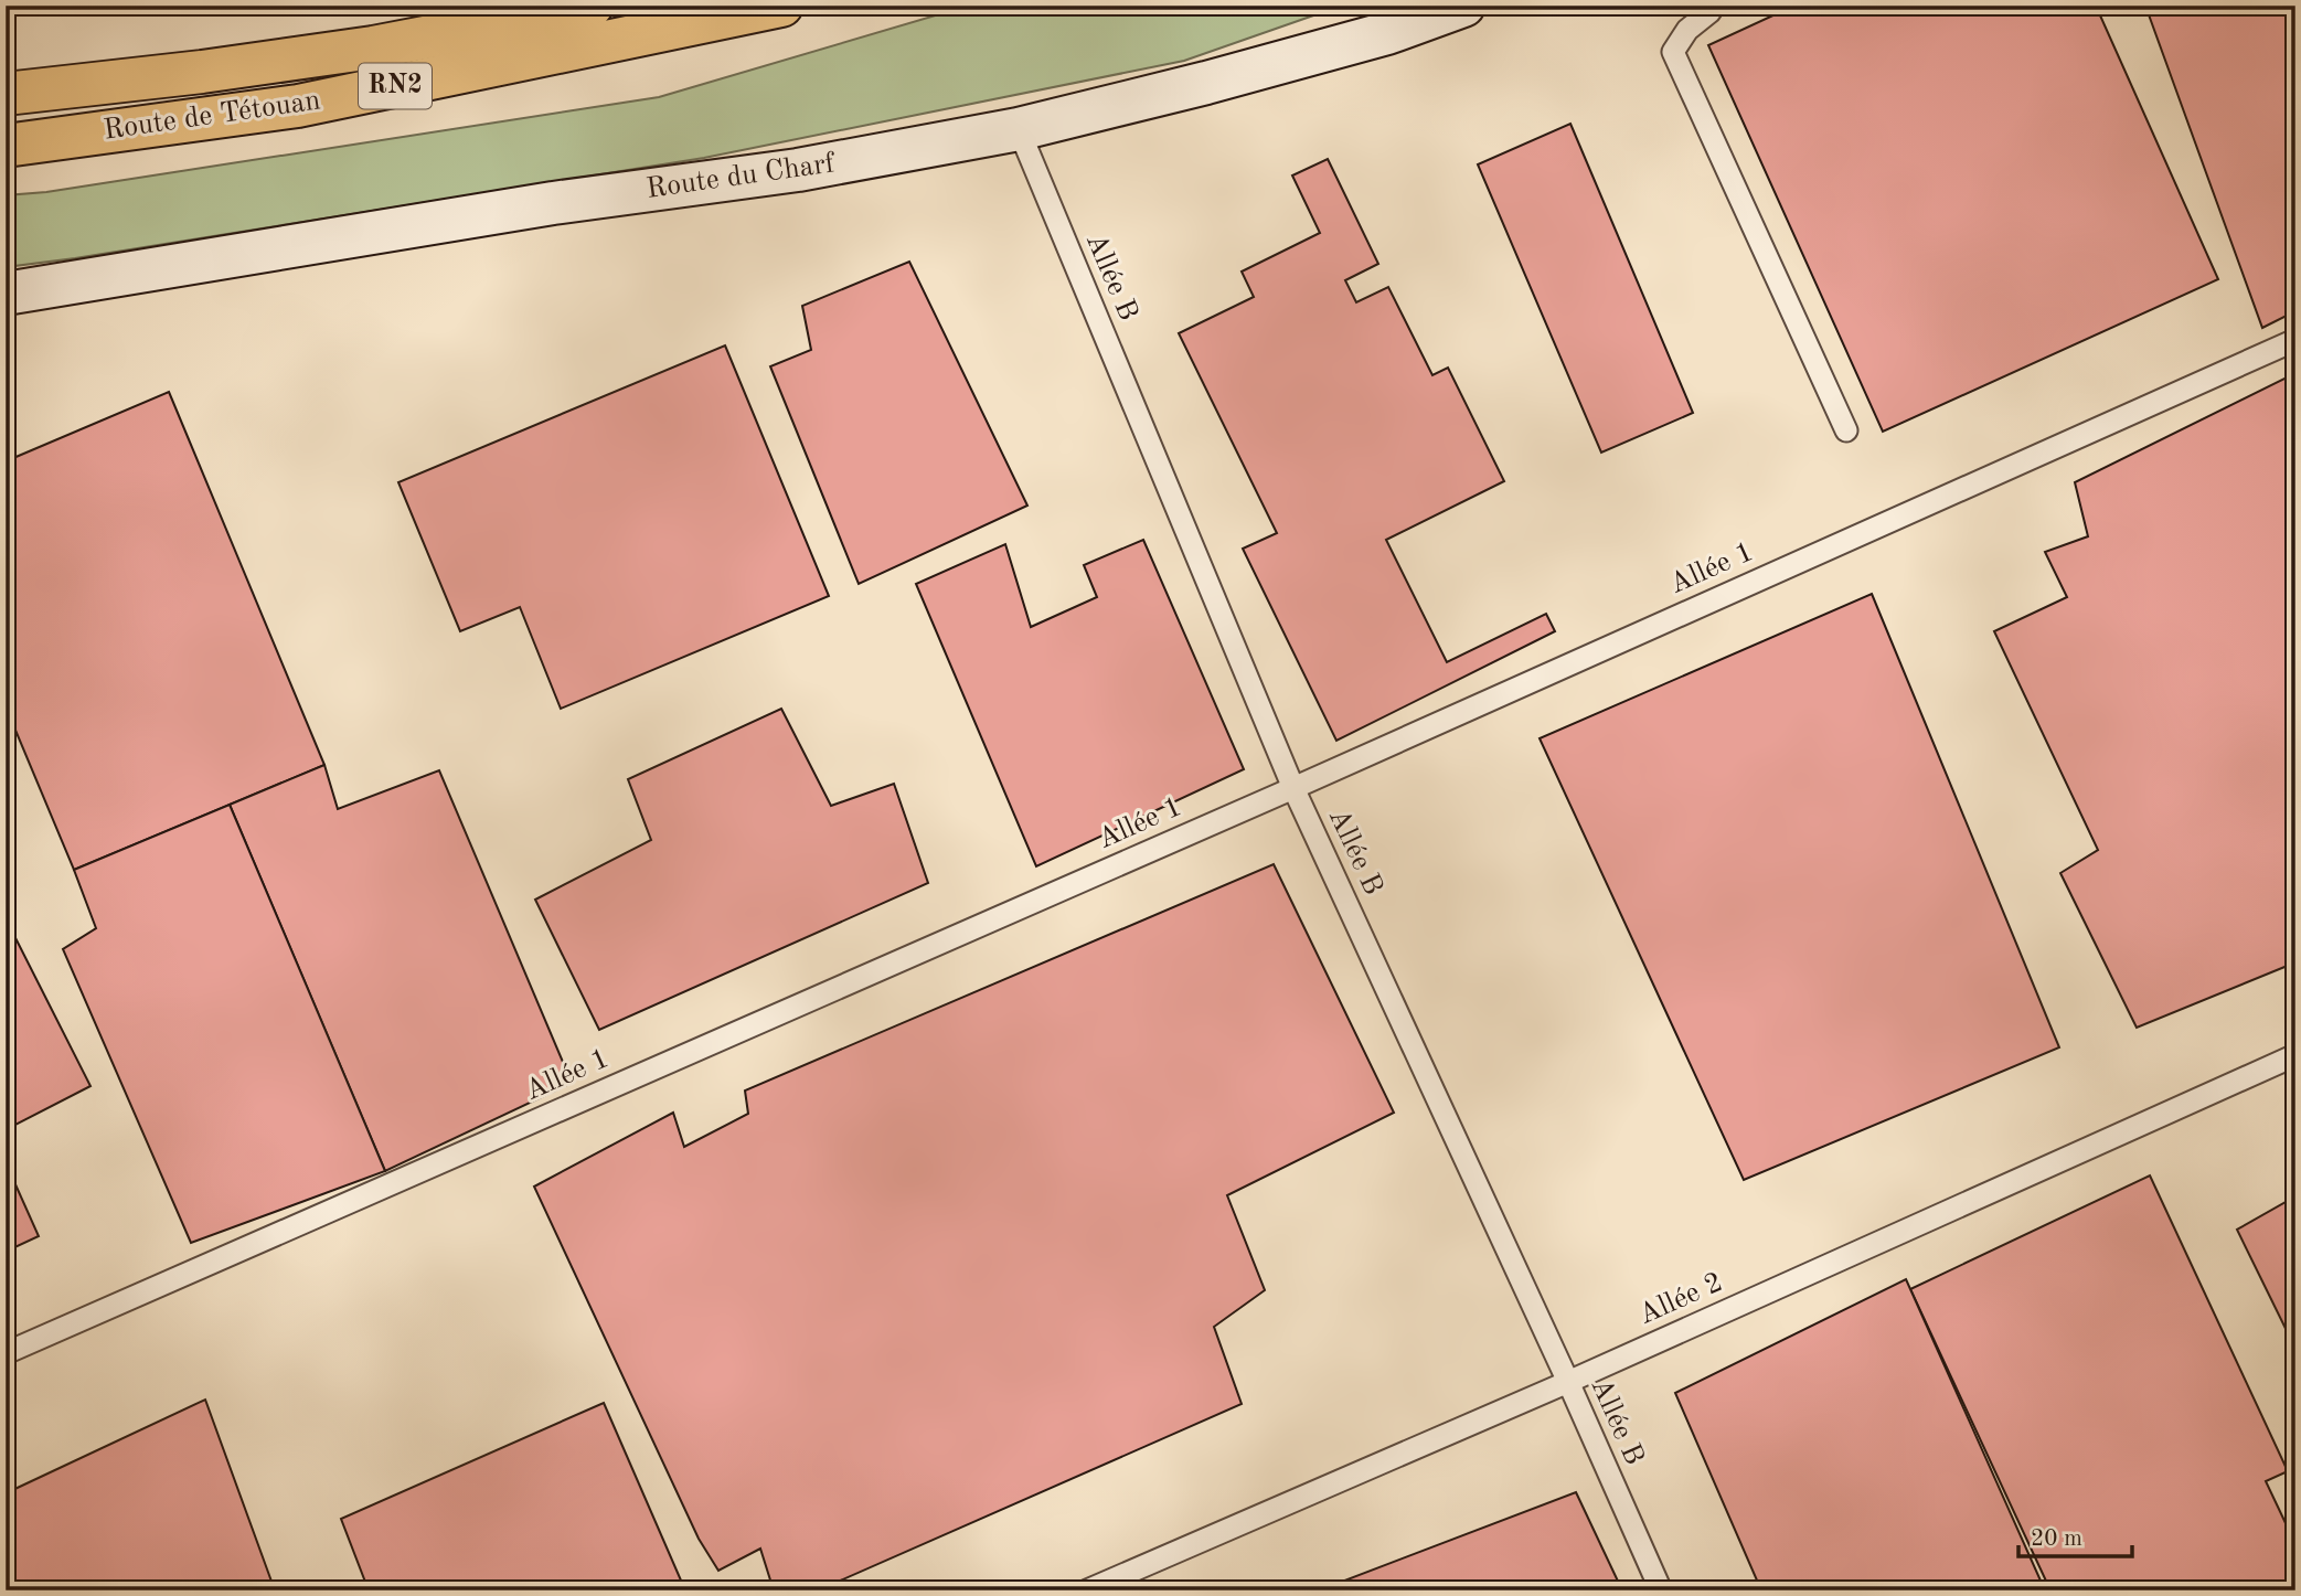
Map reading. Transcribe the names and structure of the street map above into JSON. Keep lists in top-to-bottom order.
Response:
{
  "streets": {
    "highway": ["RN2", "Route de Tétouan"],
    "street": ["Route du Charf"],
    "lane": ["Allée B", "Allée 1", "Allée 2"]
  },
  "crossings": [
    ["Route du Charf", "Allée B"],
    ["Allée B", "Allée 1"],
    ["Allée B", "Allée 2"]
  ],
  "scale_bar": "20 m"
}
